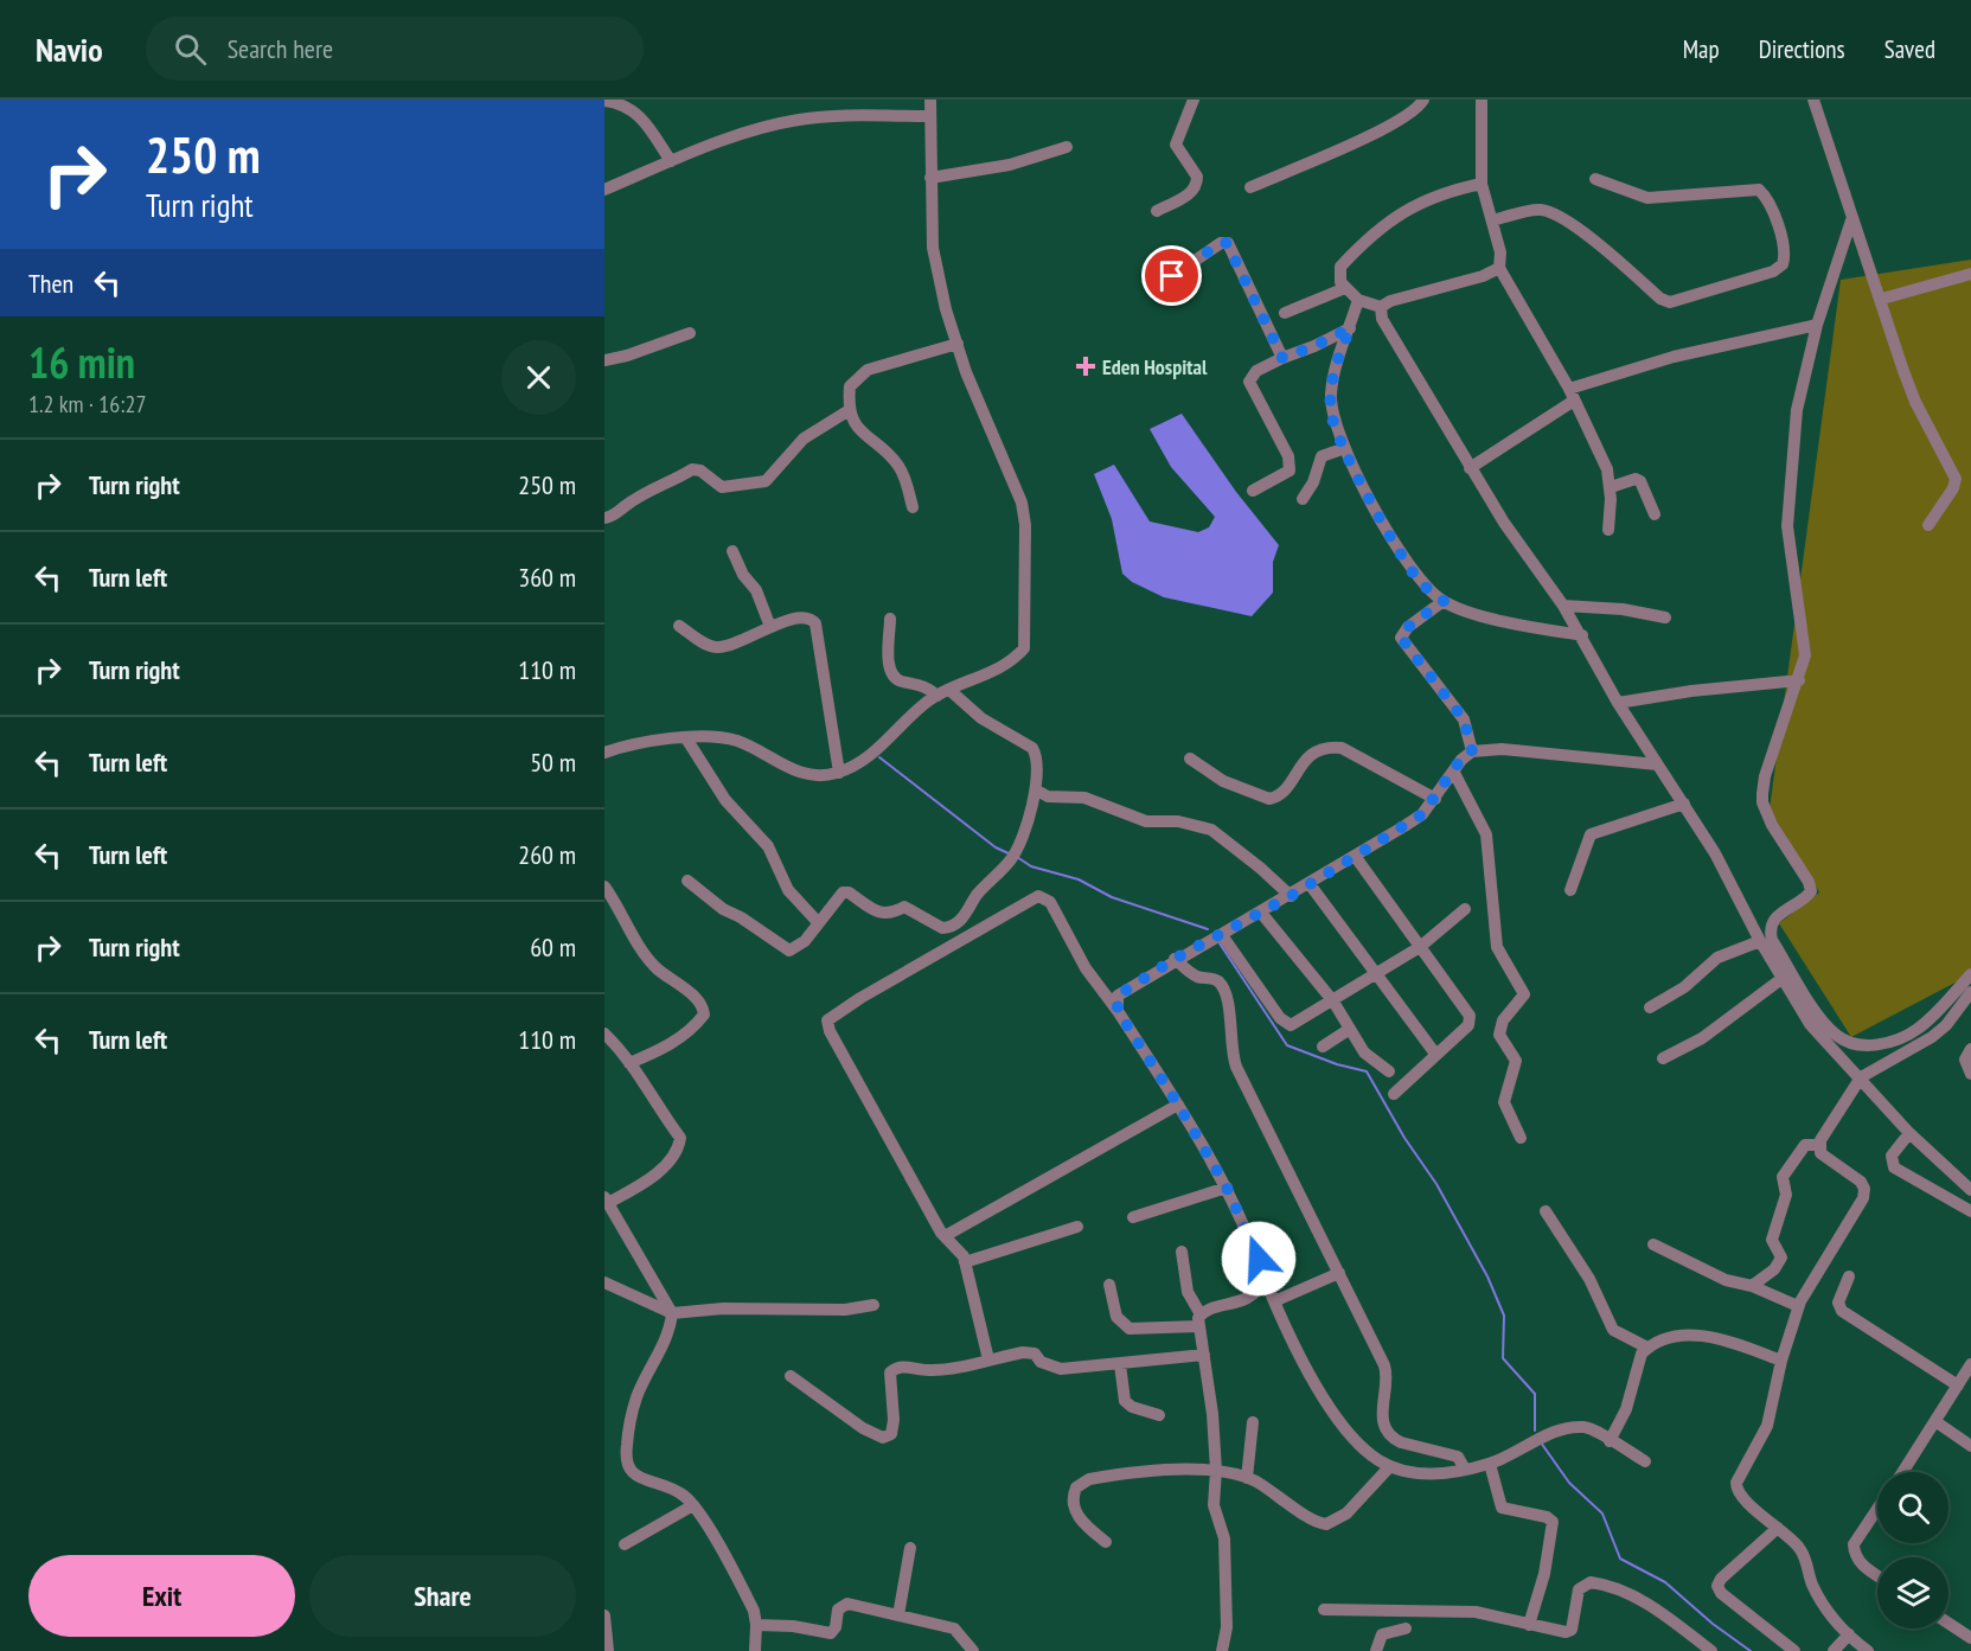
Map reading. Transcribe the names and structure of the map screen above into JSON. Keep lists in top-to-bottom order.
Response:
{
  "places": {
    "health": ["Eden Hospital"]
  },
  "page": {
    "header": "Navio",
    "search": "Search here",
    "nav": ["Map", "Directions", "Saved"],
    "turn": ["250 m", "Turn right"],
    "then": "Then",
    "heading": ["16 min", "1.2 km · 16:27"],
    "list": [
      {
        "name": "Turn right",
        "value": "250 m"
      },
      {
        "name": "Turn left",
        "value": "360 m"
      },
      {
        "name": "Turn right",
        "value": "110 m"
      },
      {
        "name": "Turn left",
        "value": "50 m"
      },
      {
        "name": "Turn left",
        "value": "260 m"
      },
      {
        "name": "Turn right",
        "value": "60 m"
      },
      {
        "name": "Turn left",
        "value": "110 m"
      }
    ],
    "buttons": ["Exit", "Share"]
  }
}
